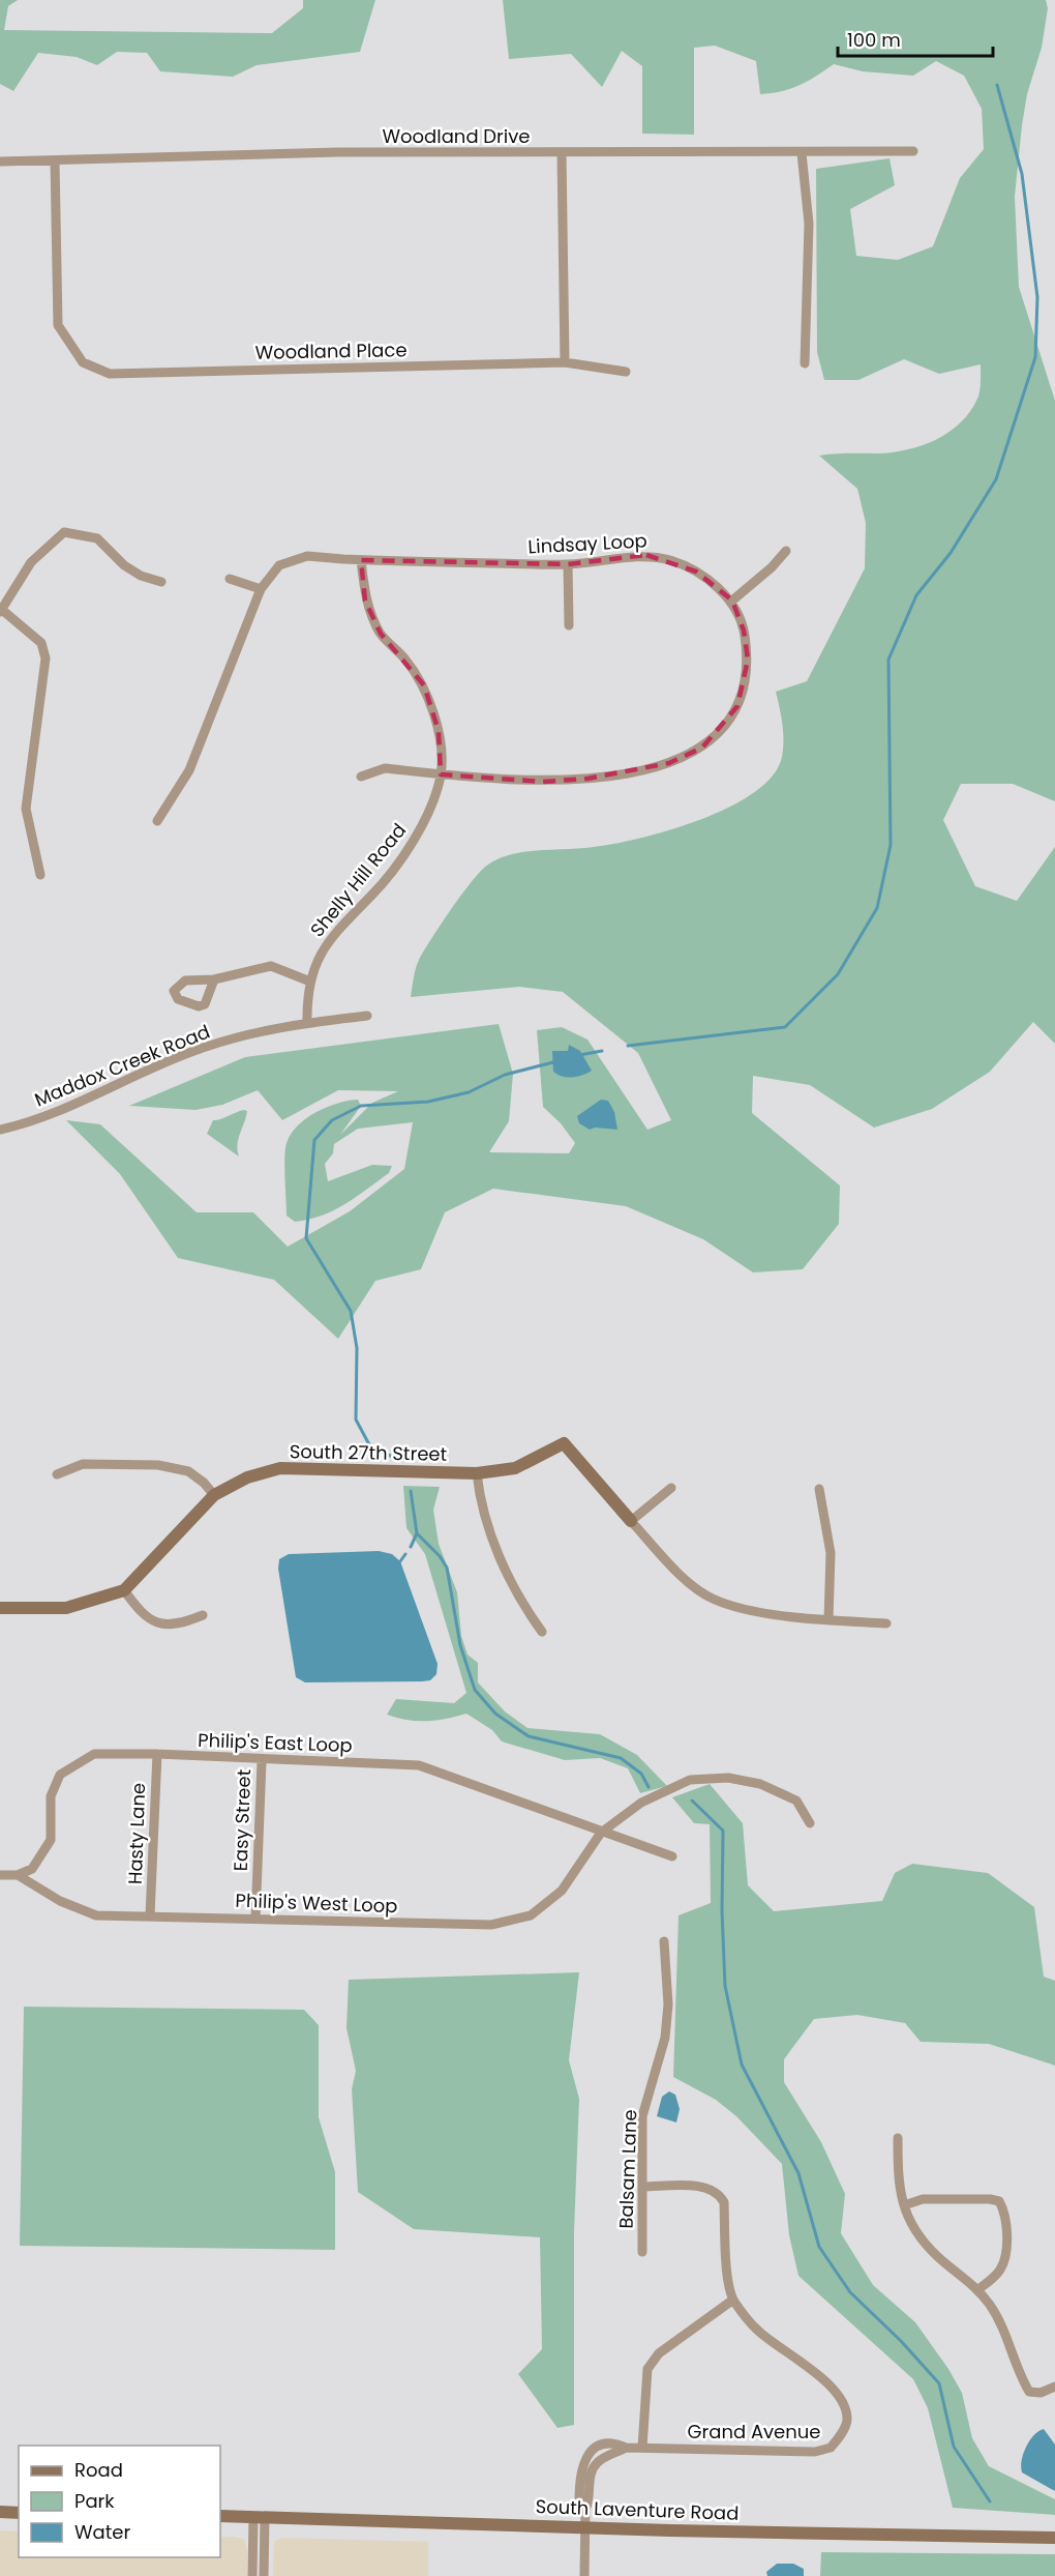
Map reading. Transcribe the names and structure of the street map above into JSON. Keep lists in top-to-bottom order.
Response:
{
  "streets": {
    "street": [
      "Woodland Drive",
      "Woodland Place",
      "Lindsay Loop",
      "Shelly Hill Road",
      "Maddox Creek Road",
      "South 27th Street",
      "Philip's East Loop",
      "Easy Street",
      "Hasty Lane",
      "Philip's West Loop",
      "Balsam Lane",
      "Grand Avenue",
      "South Laventure Road"
    ]
  },
  "crossings": [
    ["Woodland Drive", "Woodland Place"],
    ["Lindsay Loop", "Shelly Hill Road"],
    ["Shelly Hill Road", "Maddox Creek Road"],
    ["Philip's East Loop", "Easy Street"],
    ["Philip's East Loop", "Hasty Lane"],
    ["Philip's East Loop", "Philip's West Loop"],
    ["Easy Street", "Philip's West Loop"],
    ["Hasty Lane", "Philip's West Loop"],
    ["Balsam Lane", "Grand Avenue"],
    ["Grand Avenue", "South Laventure Road"]
  ],
  "legend": ["Road", "Park", "Water"],
  "scale_bar": "100 m"
}
